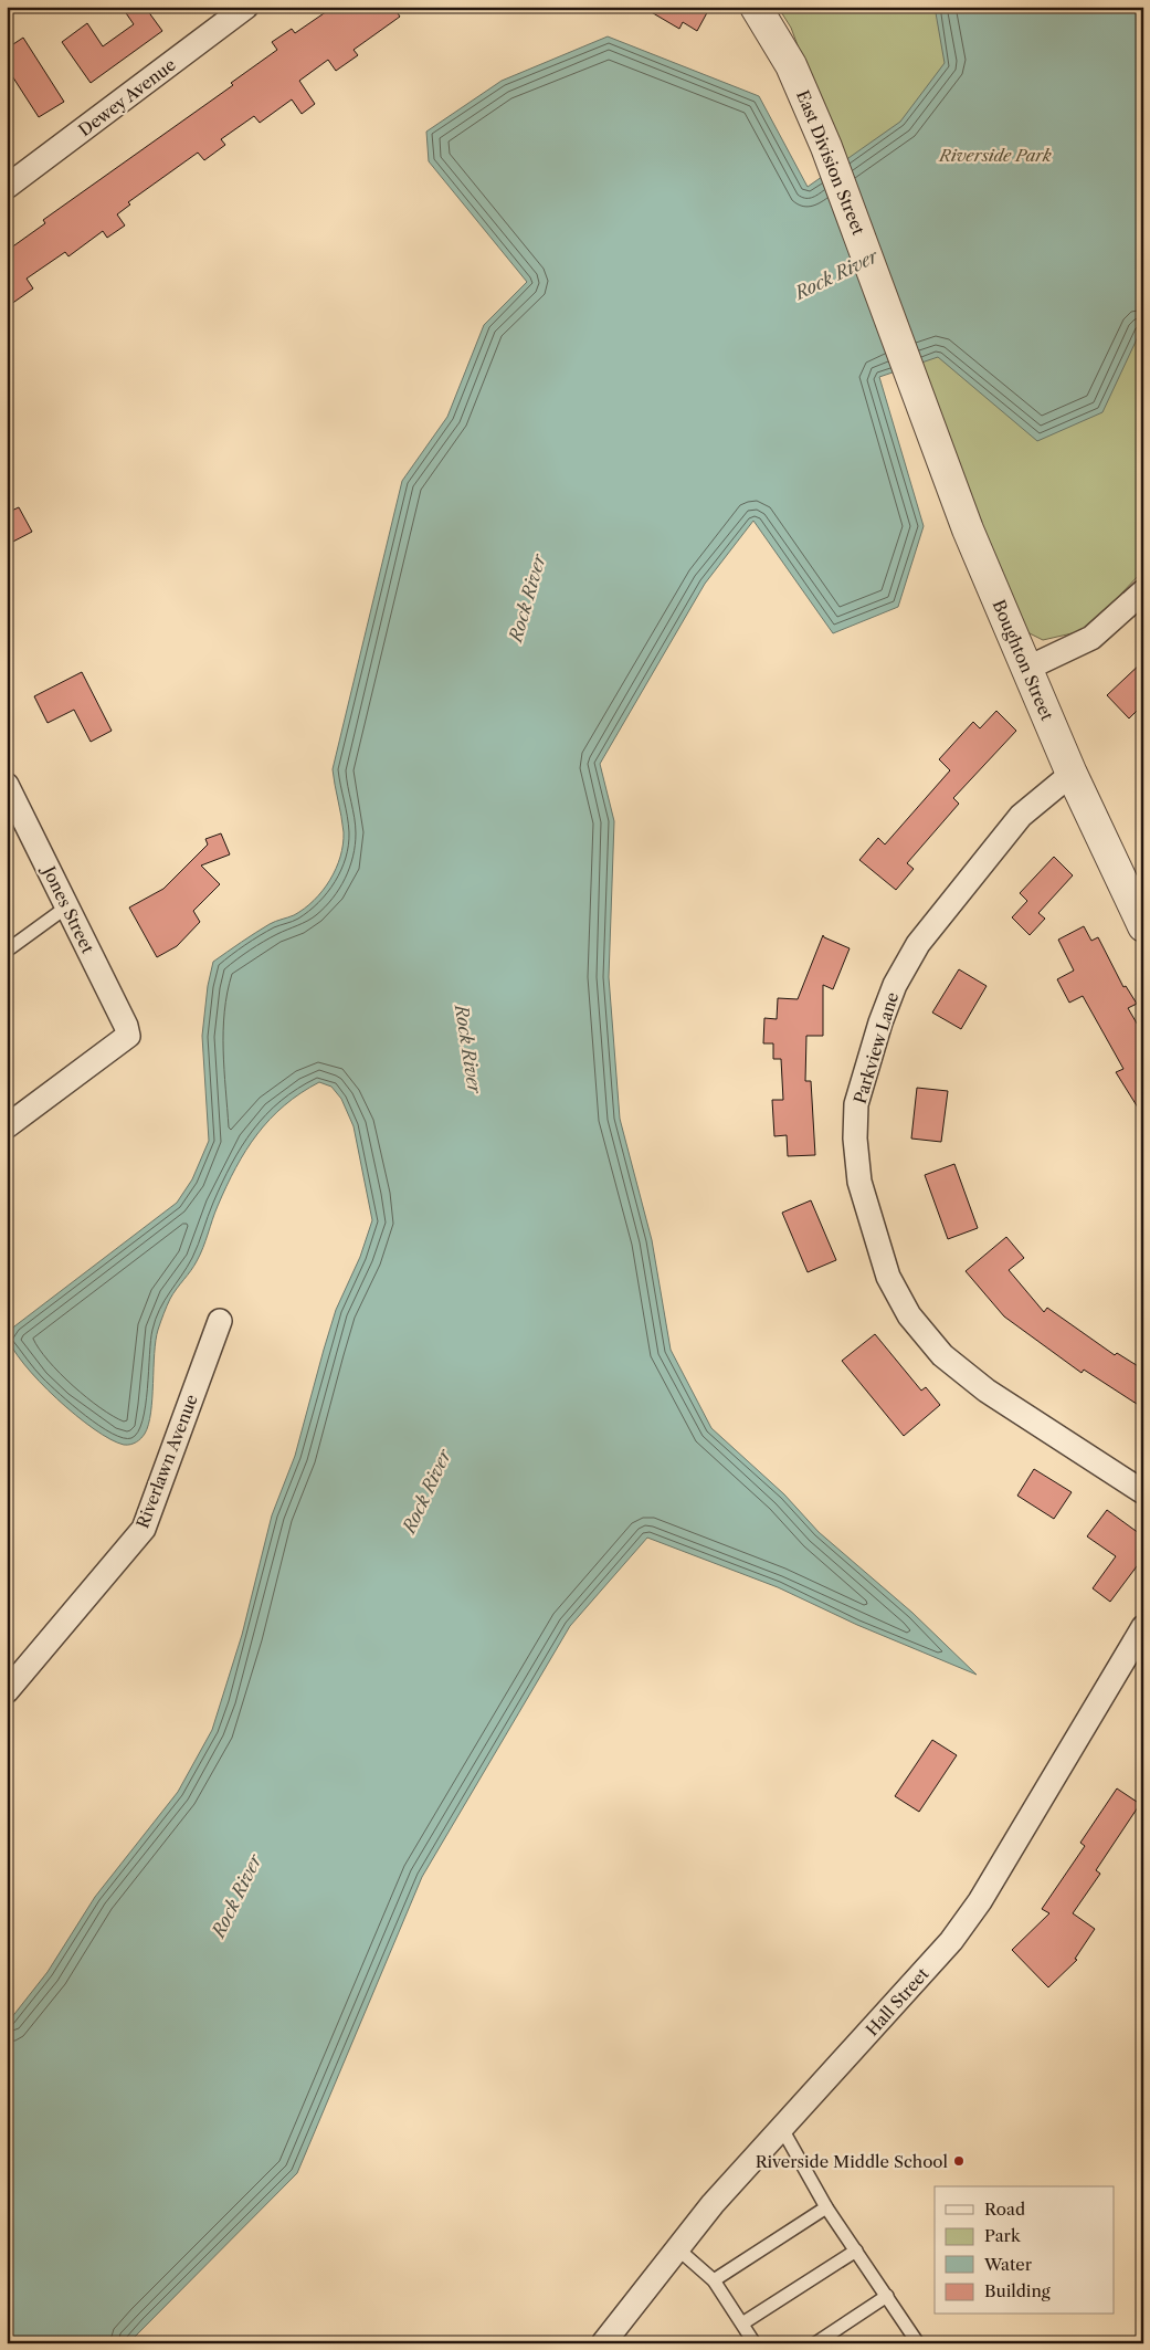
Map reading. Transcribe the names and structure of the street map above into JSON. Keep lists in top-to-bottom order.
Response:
{
  "streets": {
    "street": [
      "Dewey Avenue",
      "East Division Street",
      "Boughton Street",
      "Jones Street",
      "Parkview Lane",
      "Riverlawn Avenue",
      "Hall Street"
    ]
  },
  "crossings": [
    ["East Division Street", "Boughton Street"],
    ["Boughton Street", "Parkview Lane"]
  ],
  "water": ["Rock River"],
  "parks": ["Riverside Park"],
  "places": ["Riverside Middle School"],
  "legend": [
    "Road",
    "Park",
    "Water",
    "Building"
  ]
}
